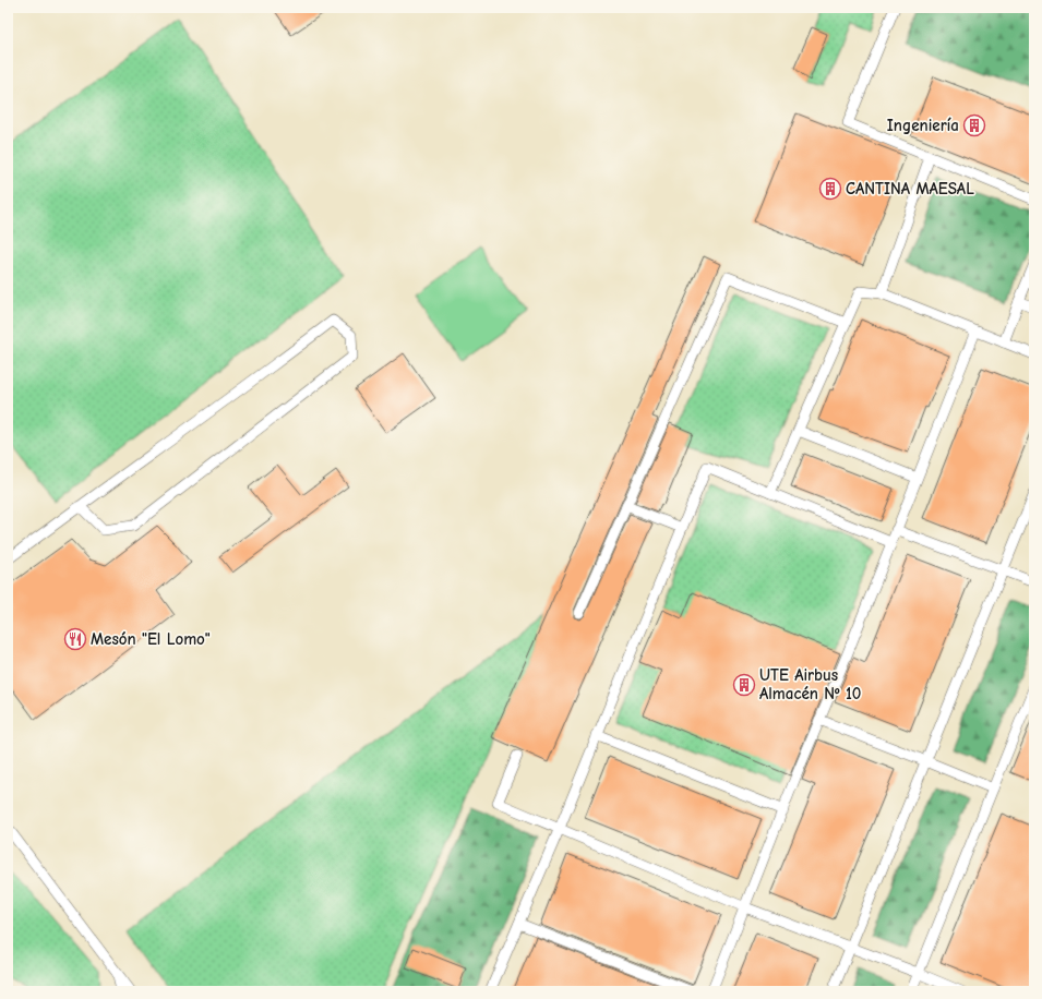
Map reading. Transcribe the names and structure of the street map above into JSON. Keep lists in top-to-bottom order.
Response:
{
  "places": {
    "building": ["Ingeniería", "CANTINA MAESAL", "UTE Airbus Almacén Nº 10"],
    "restaurant": ["Mesón \"El Lomo\""]
  }
}
